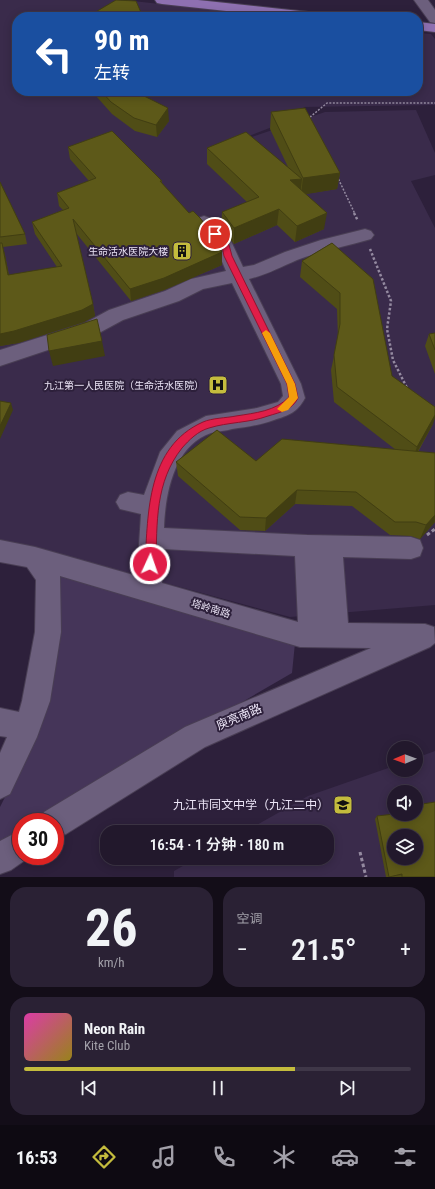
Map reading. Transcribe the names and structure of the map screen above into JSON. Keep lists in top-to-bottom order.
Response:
{
  "streets": {
    "street": ["塔岭南路", "庾亮南路"]
  },
  "crossings": [
    ["塔岭南路", "庾亮南路"]
  ],
  "places": {
    "building": ["生命活水医院大楼"],
    "hospital": ["九江第一人民医院（生命活水医院）"],
    "school or university": ["九江市同文中学（九江二中）"]
  },
  "north": "left",
  "page": {
    "turn": ["90 m", "左转"],
    "limit": "30",
    "trip": "16:54 · 1 分钟 · 180 m",
    "tile": [
      ["26", "km/h"],
      "空调"
    ],
    "heat": ["−", "21.5°", "+"],
    "song": ["Neon Rain", "Kite Club"],
    "tabs": "16:53"
  }
}
